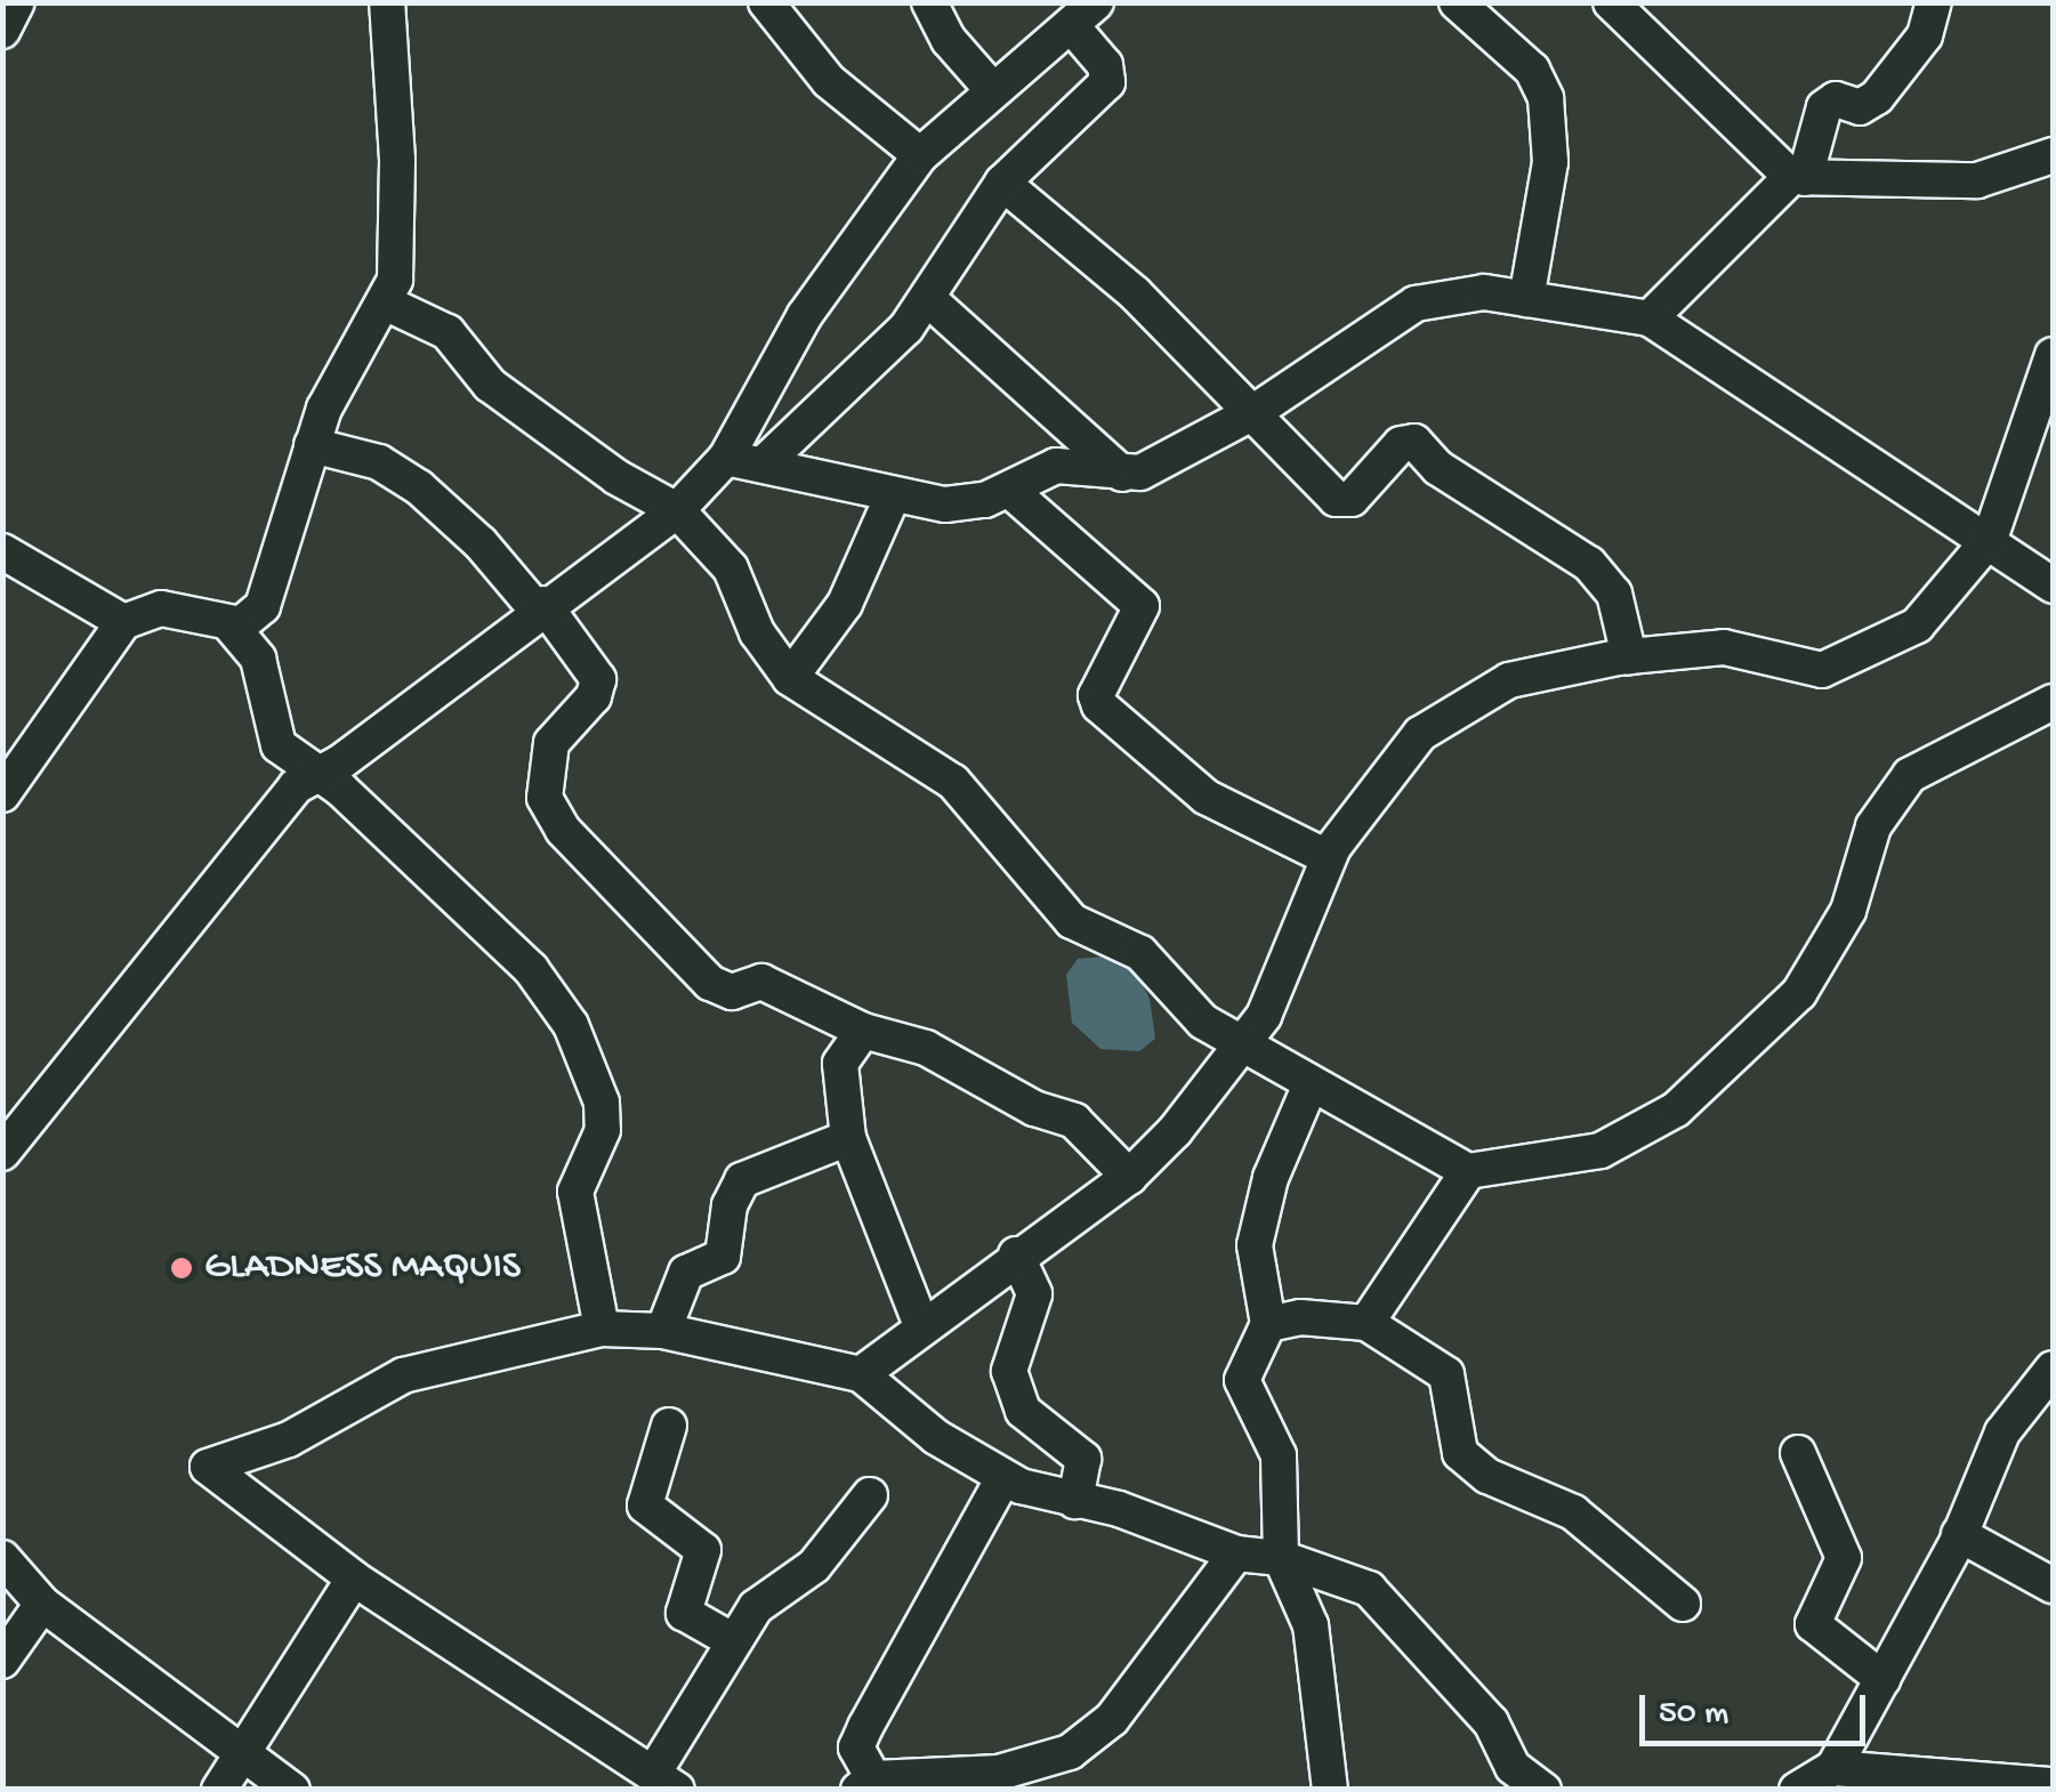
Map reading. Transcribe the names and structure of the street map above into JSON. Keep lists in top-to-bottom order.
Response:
{
  "places": ["GLADNESS MAQUIS"],
  "scale_bar": "50 m"
}
